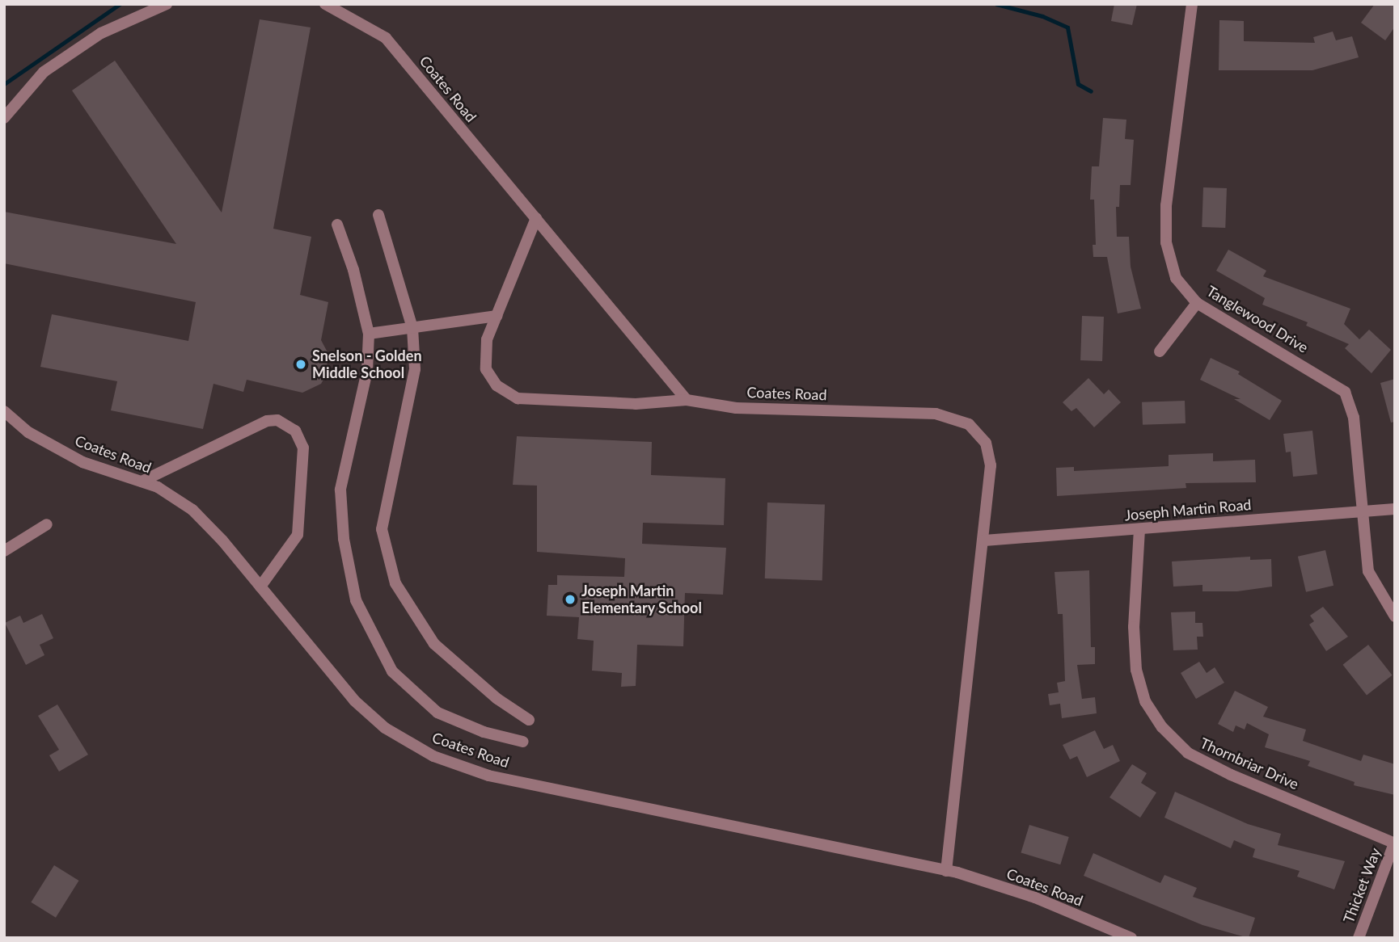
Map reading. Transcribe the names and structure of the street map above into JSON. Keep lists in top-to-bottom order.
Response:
{
  "streets": {
    "street": [
      "Coates Road",
      "Tanglewood Drive",
      "Joseph Martin Road",
      "Thornbriar Drive",
      "Thicket Way"
    ]
  },
  "crossings": [
    ["Coates Road", "Joseph Martin Road"],
    ["Tanglewood Drive", "Joseph Martin Road"],
    ["Joseph Martin Road", "Thornbriar Drive"],
    ["Thornbriar Drive", "Thicket Way"]
  ],
  "places": ["Snelson - Golden Middle School", "Joseph Martin Elementary School"]
}
